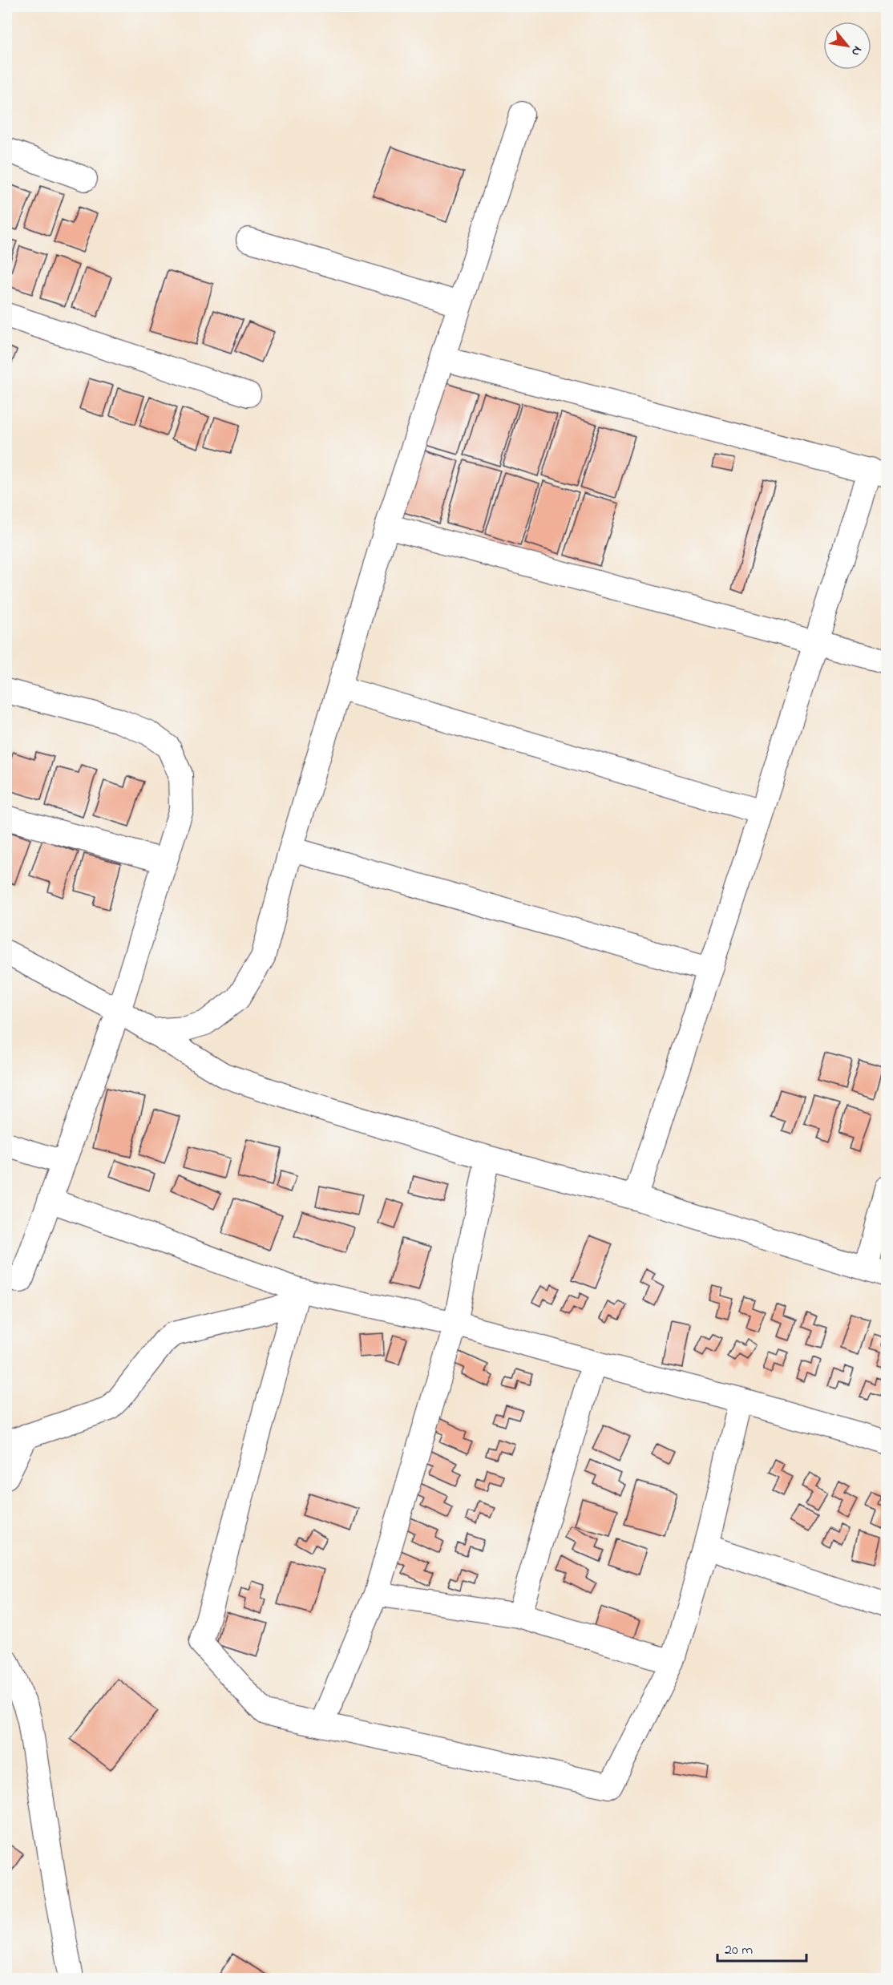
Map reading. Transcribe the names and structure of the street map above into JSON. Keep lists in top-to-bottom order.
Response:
{
  "scale_bar": "20 m",
  "north": "bottom right"
}
